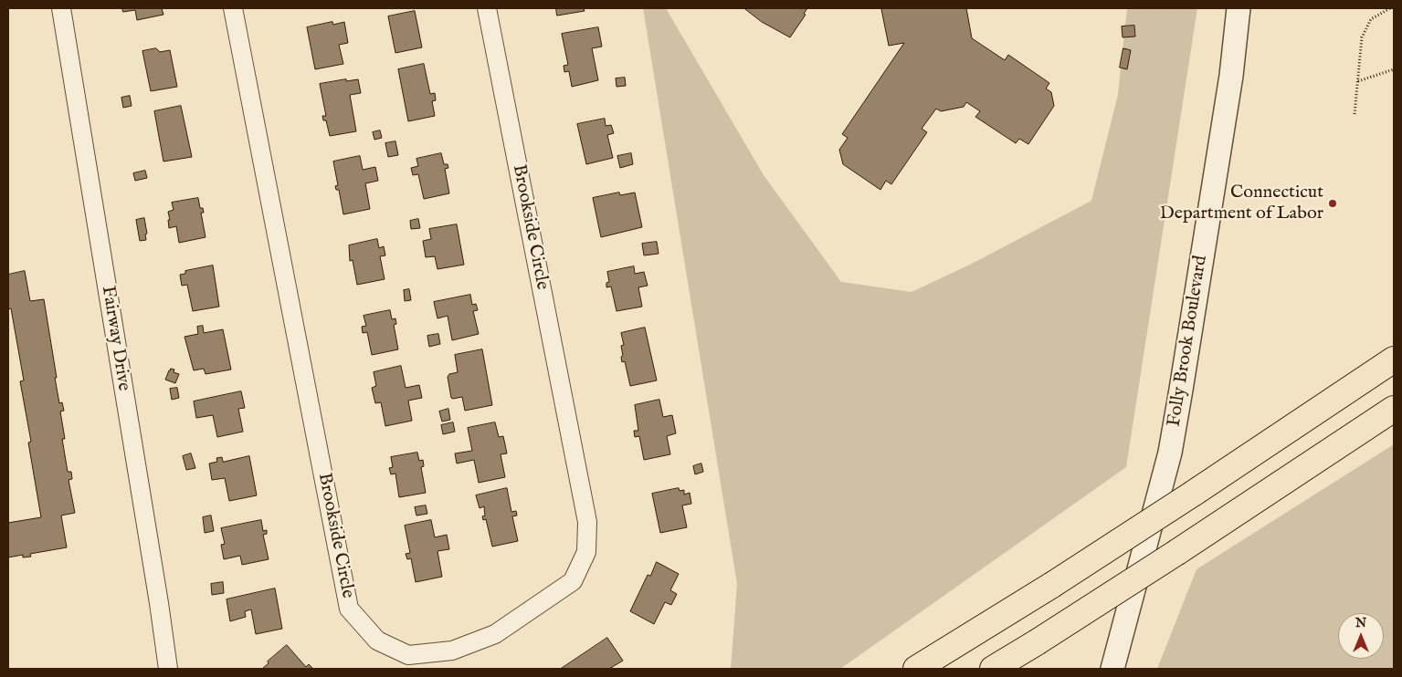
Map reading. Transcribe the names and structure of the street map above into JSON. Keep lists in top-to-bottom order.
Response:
{
  "streets": {
    "street": ["Brookside Circle", "Fairway Drive", "Folly Brook Boulevard"]
  },
  "places": ["Connecticut Department of Labor"],
  "north": "top"
}
